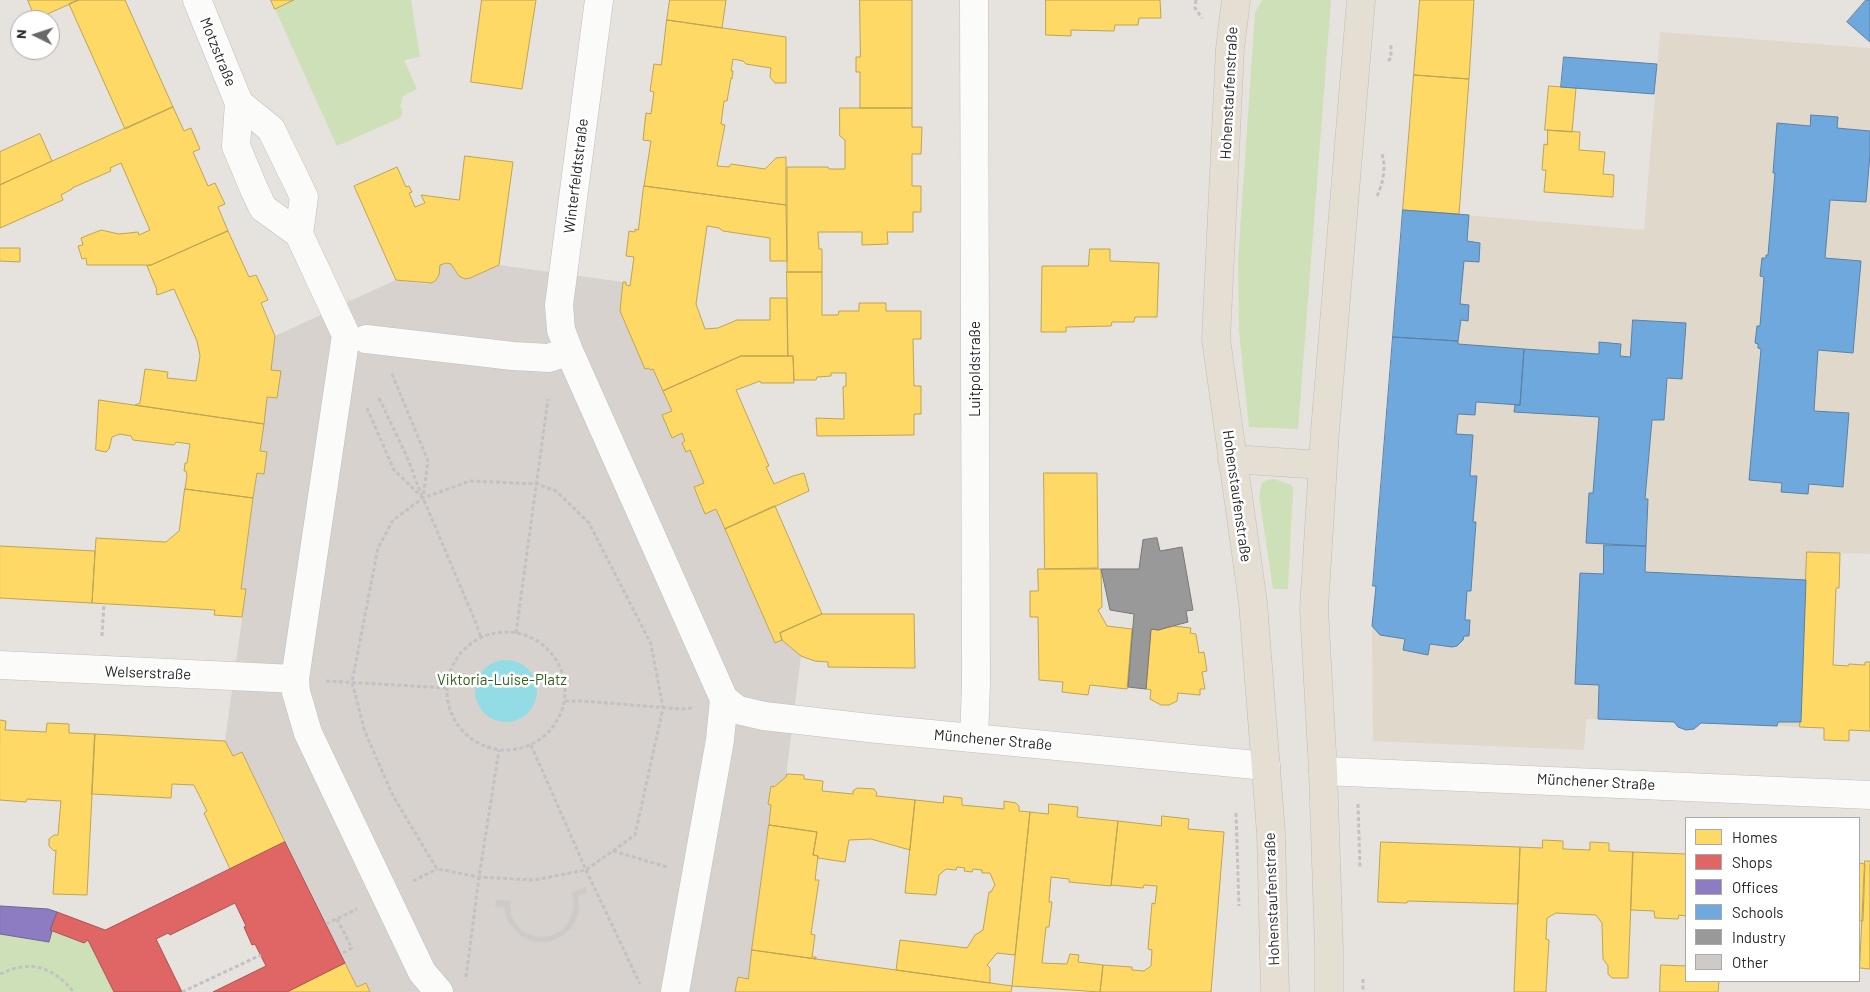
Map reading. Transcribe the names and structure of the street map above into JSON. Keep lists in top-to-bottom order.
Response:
{
  "streets": {
    "main road": ["Hohenstaufenstraße"],
    "street": [
      "Motzstraße",
      "Winterfeldtstraße",
      "Luitpoldstraße",
      "Welserstraße",
      "Münchener Straße"
    ]
  },
  "crossings": [
    ["Hohenstaufenstraße", "Münchener Straße"],
    ["Luitpoldstraße", "Münchener Straße"]
  ],
  "parks": ["Viktoria-Luise-Platz"],
  "legend": [
    "Homes",
    "Shops",
    "Offices",
    "Schools",
    "Industry",
    "Other"
  ],
  "north": "left"
}
